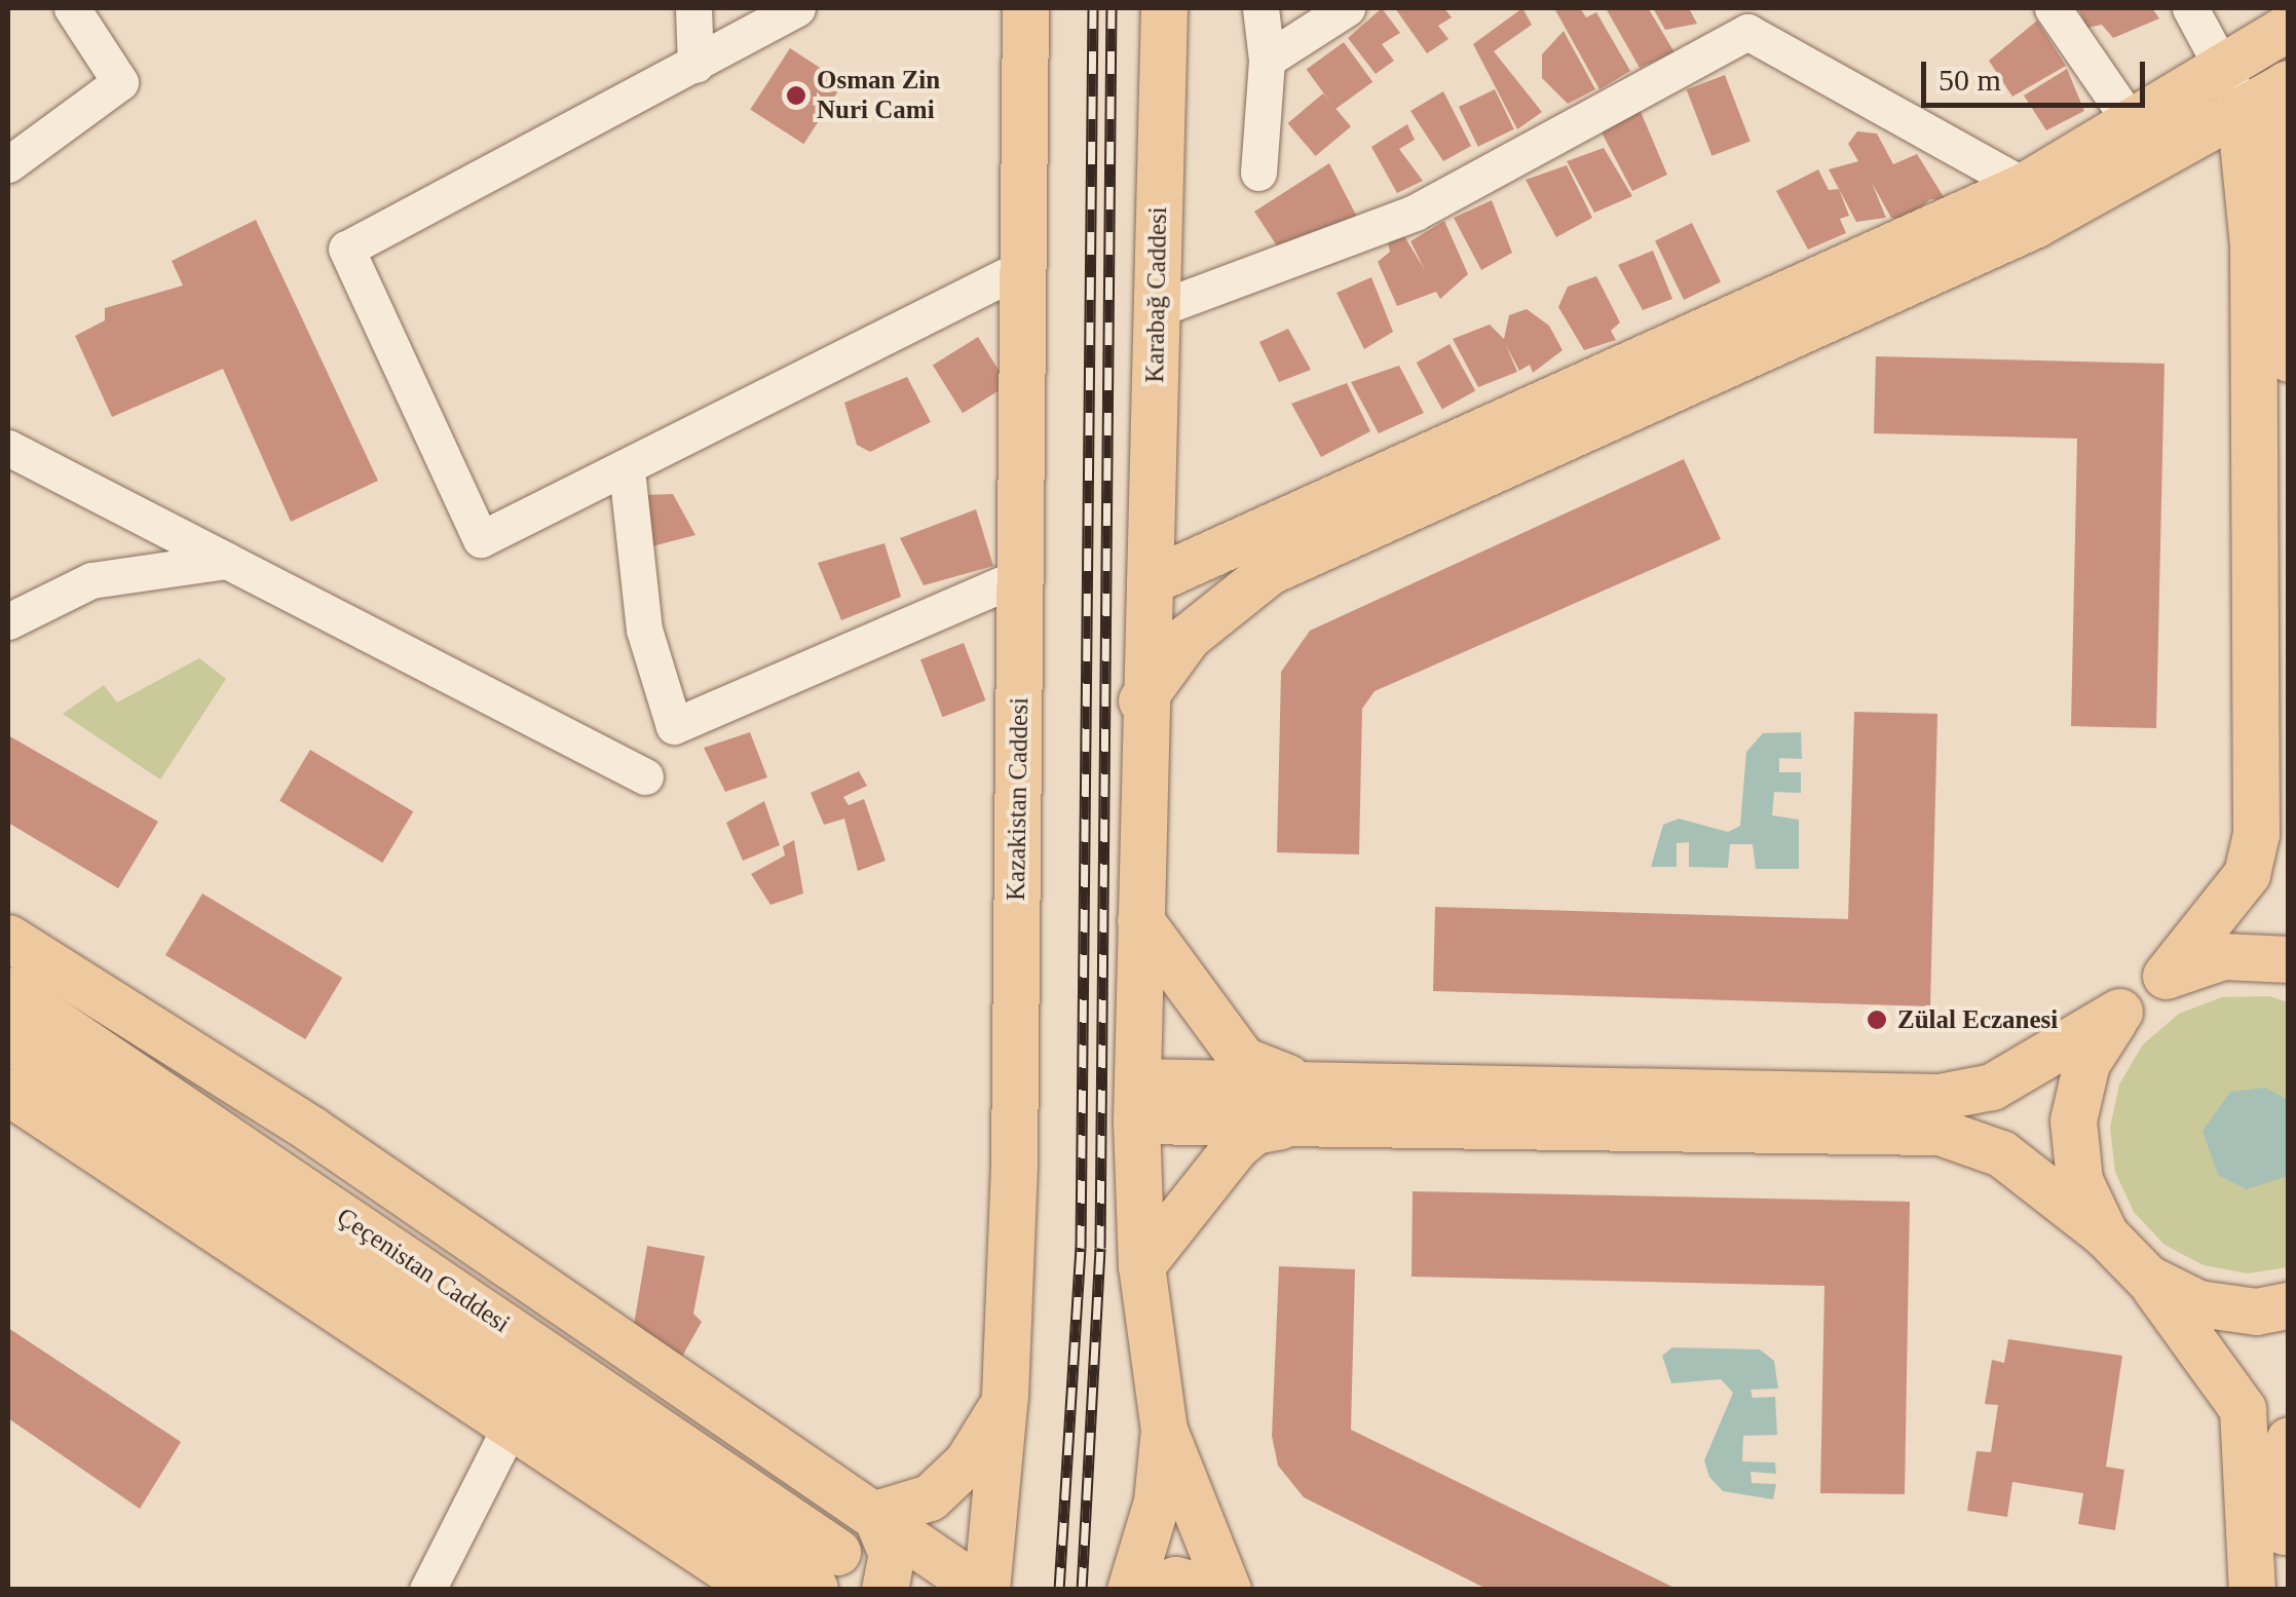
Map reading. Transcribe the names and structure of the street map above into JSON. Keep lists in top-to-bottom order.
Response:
{
  "streets": {
    "main road": ["Karabağ Caddesi", "Kazakistan Caddesi", "Çeçenistan Caddesi"]
  },
  "places": ["Osman Zin Nuri Cami", "Zülal Eczanesi"],
  "scale_bar": "50 m"
}
